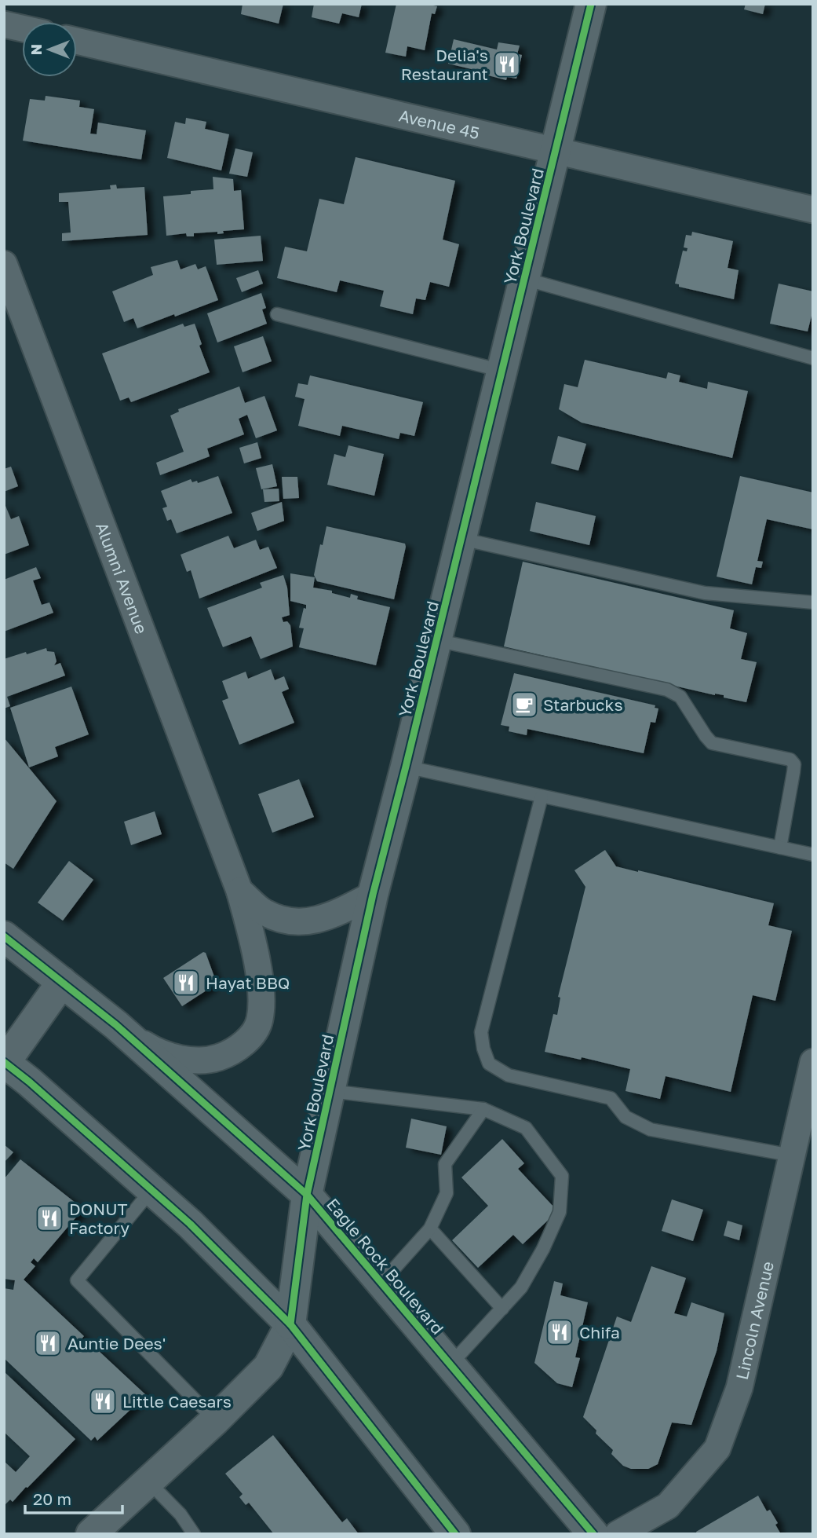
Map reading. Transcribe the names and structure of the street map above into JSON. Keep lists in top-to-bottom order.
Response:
{
  "streets": {
    "main road": ["York Boulevard", "Eagle Rock Boulevard"],
    "street": ["Avenue 45", "Alumni Avenue", "Lincoln Avenue"]
  },
  "crossings": [
    ["Avenue 45", "York Boulevard"],
    ["York Boulevard", "Alumni Avenue"],
    ["York Boulevard", "Eagle Rock Boulevard"],
    ["Alumni Avenue", "Eagle Rock Boulevard"]
  ],
  "places": {
    "restaurant": [
      "Delia's Restaurant",
      "Hayat BBQ",
      "DONUT Factory",
      "Chifa",
      "Auntie Dees'",
      "Little Caesars"
    ],
    "cafe": ["Starbucks"]
  },
  "scale_bar": "20 m",
  "north": "left"
}
